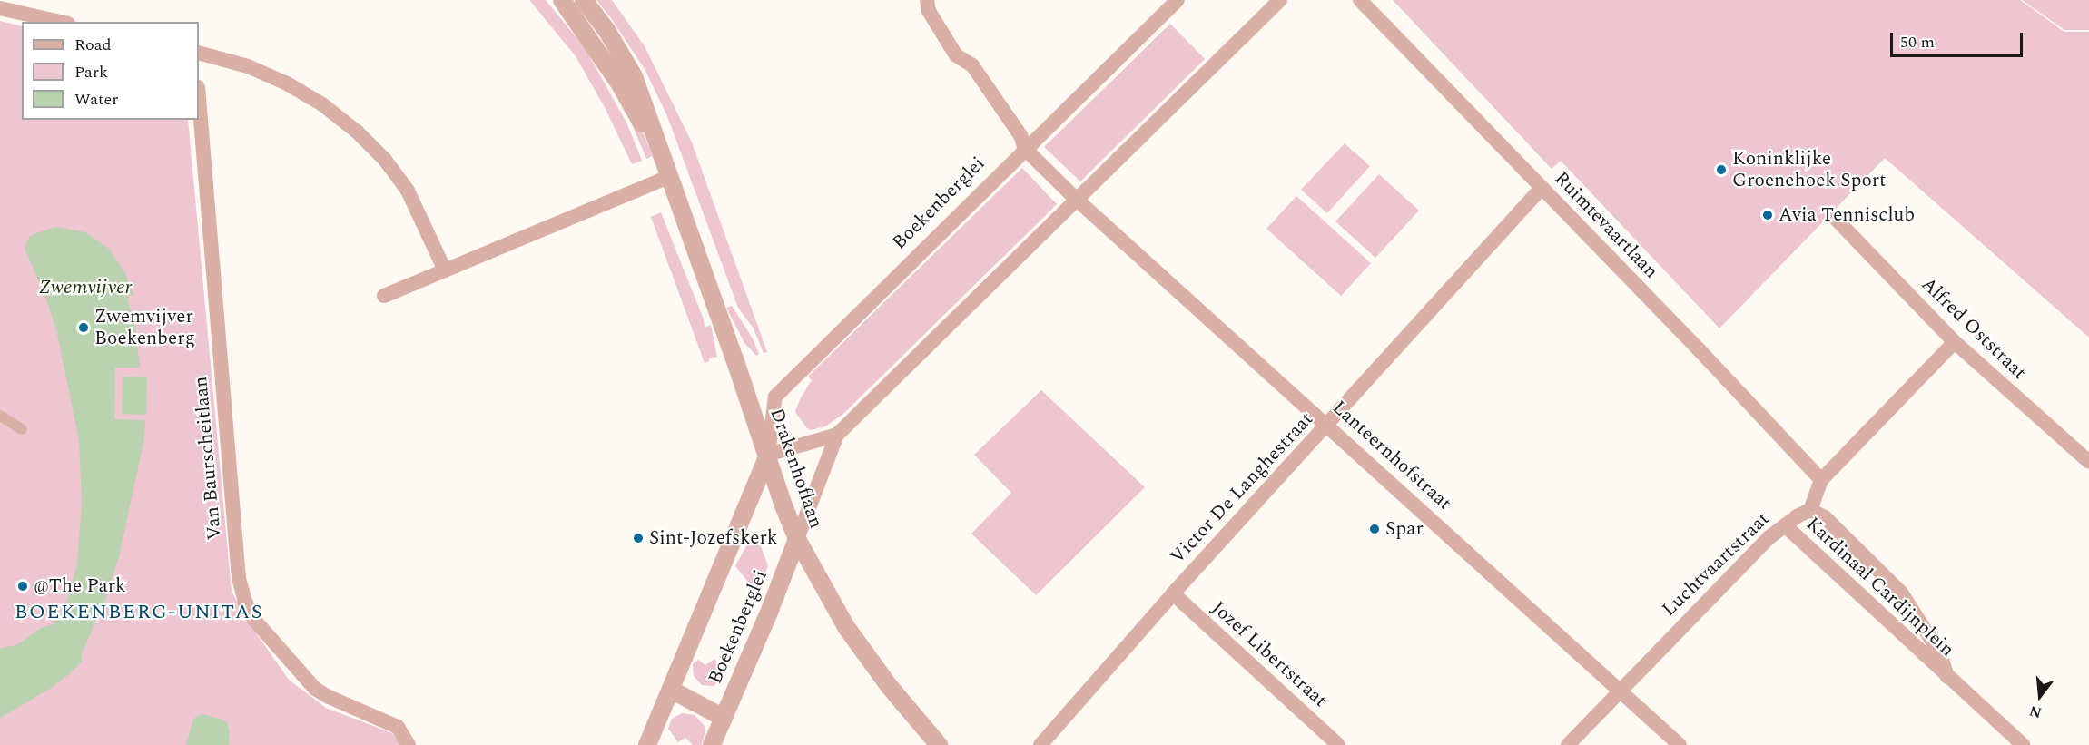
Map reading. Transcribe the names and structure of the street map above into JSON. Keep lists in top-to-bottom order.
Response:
{
  "streets": {
    "street": [
      "Boekenberglei",
      "Ruimtevaartlaan",
      "Alfred Oststraat",
      "Lanteernhofstraat",
      "Van Baurscheitlaan",
      "Drakenhoflaan",
      "Victor De Langhestraat",
      "Luchtvaartstraat",
      "Kardinaal Cardijnplein",
      "Jozef Libertstraat"
    ]
  },
  "crossings": [
    ["Boekenberglei", "Lanteernhofstraat"],
    ["Boekenberglei", "Drakenhoflaan"],
    ["Ruimtevaartlaan", "Victor De Langhestraat"],
    ["Lanteernhofstraat", "Victor De Langhestraat"],
    ["Lanteernhofstraat", "Luchtvaartstraat"],
    ["Victor De Langhestraat", "Jozef Libertstraat"],
    ["Luchtvaartstraat", "Kardinaal Cardijnplein"]
  ],
  "districts": ["BOEKENBERG-UNITAS"],
  "water": ["Zwemvijver"],
  "places": [
    "Koninklijke Groenehoek Sport",
    "Avia Tennisclub",
    "Zwemvijver Boekenberg",
    "Spar",
    "Sint-Jozefskerk",
    "@The Park"
  ],
  "legend": ["Road", "Park", "Water"],
  "scale_bar": "50 m",
  "north": "bottom"
}
